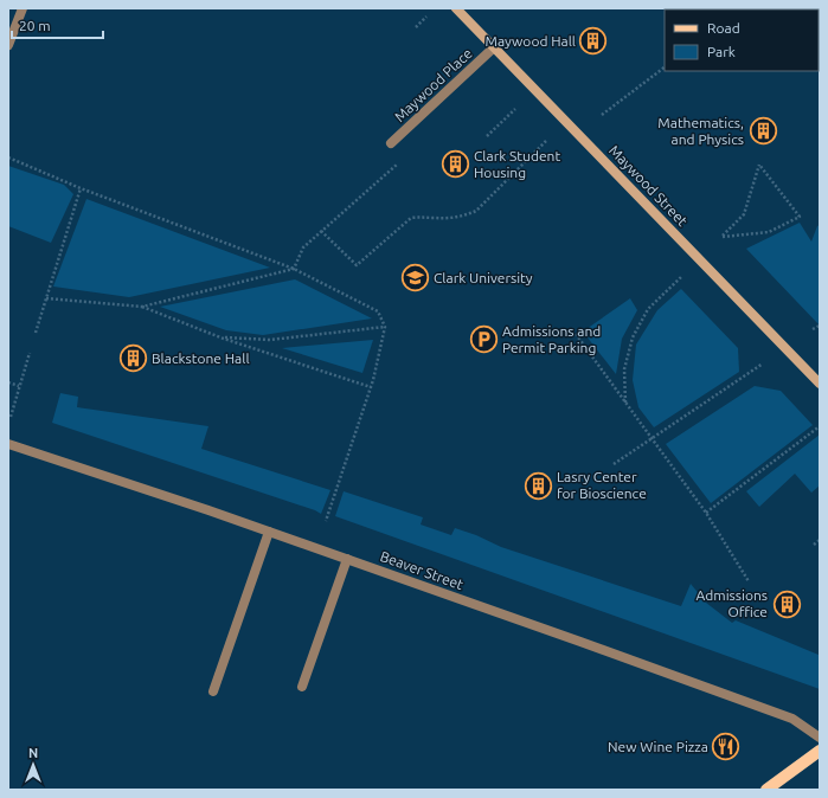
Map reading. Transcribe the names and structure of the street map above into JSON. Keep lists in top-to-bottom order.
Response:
{
  "streets": {
    "street": ["Maywood Place", "Maywood Street", "Beaver Street"]
  },
  "crossings": [
    ["Maywood Place", "Maywood Street"]
  ],
  "places": {
    "building": [
      "Maywood Hall",
      "Mathematics, and Physics",
      "Clark Student Housing",
      "Blackstone Hall",
      "Lasry Center for Bioscience",
      "Admissions Office"
    ],
    "school or university": ["Clark University"],
    "parking": ["Admissions and Permit Parking"],
    "restaurant": ["New Wine Pizza"]
  },
  "legend": ["Road", "Park"],
  "scale_bar": "20 m",
  "north": "top"
}
